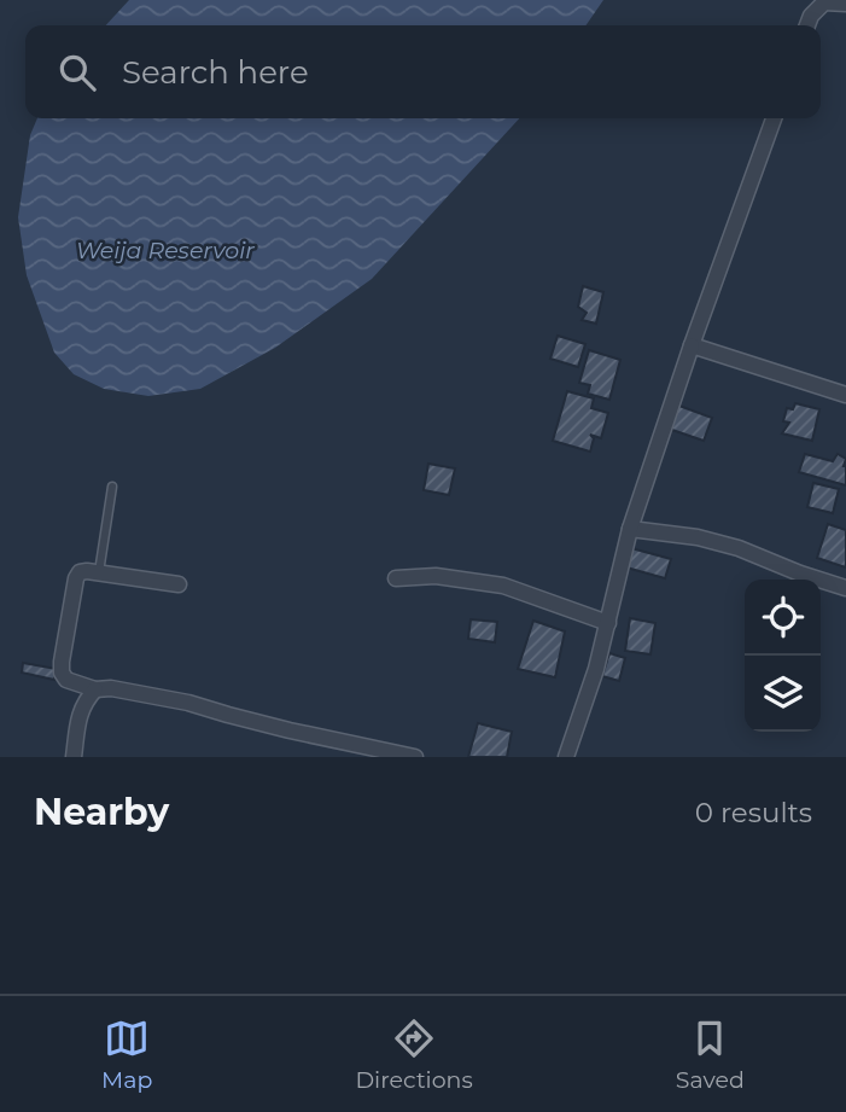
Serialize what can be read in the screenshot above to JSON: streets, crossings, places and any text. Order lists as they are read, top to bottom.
{
  "water": ["Weija Reservoir"],
  "page": {
    "search": "Search here",
    "heading": ["Nearby", "0 results"],
    "nav": ["Map", "Directions", "Saved"]
  }
}
